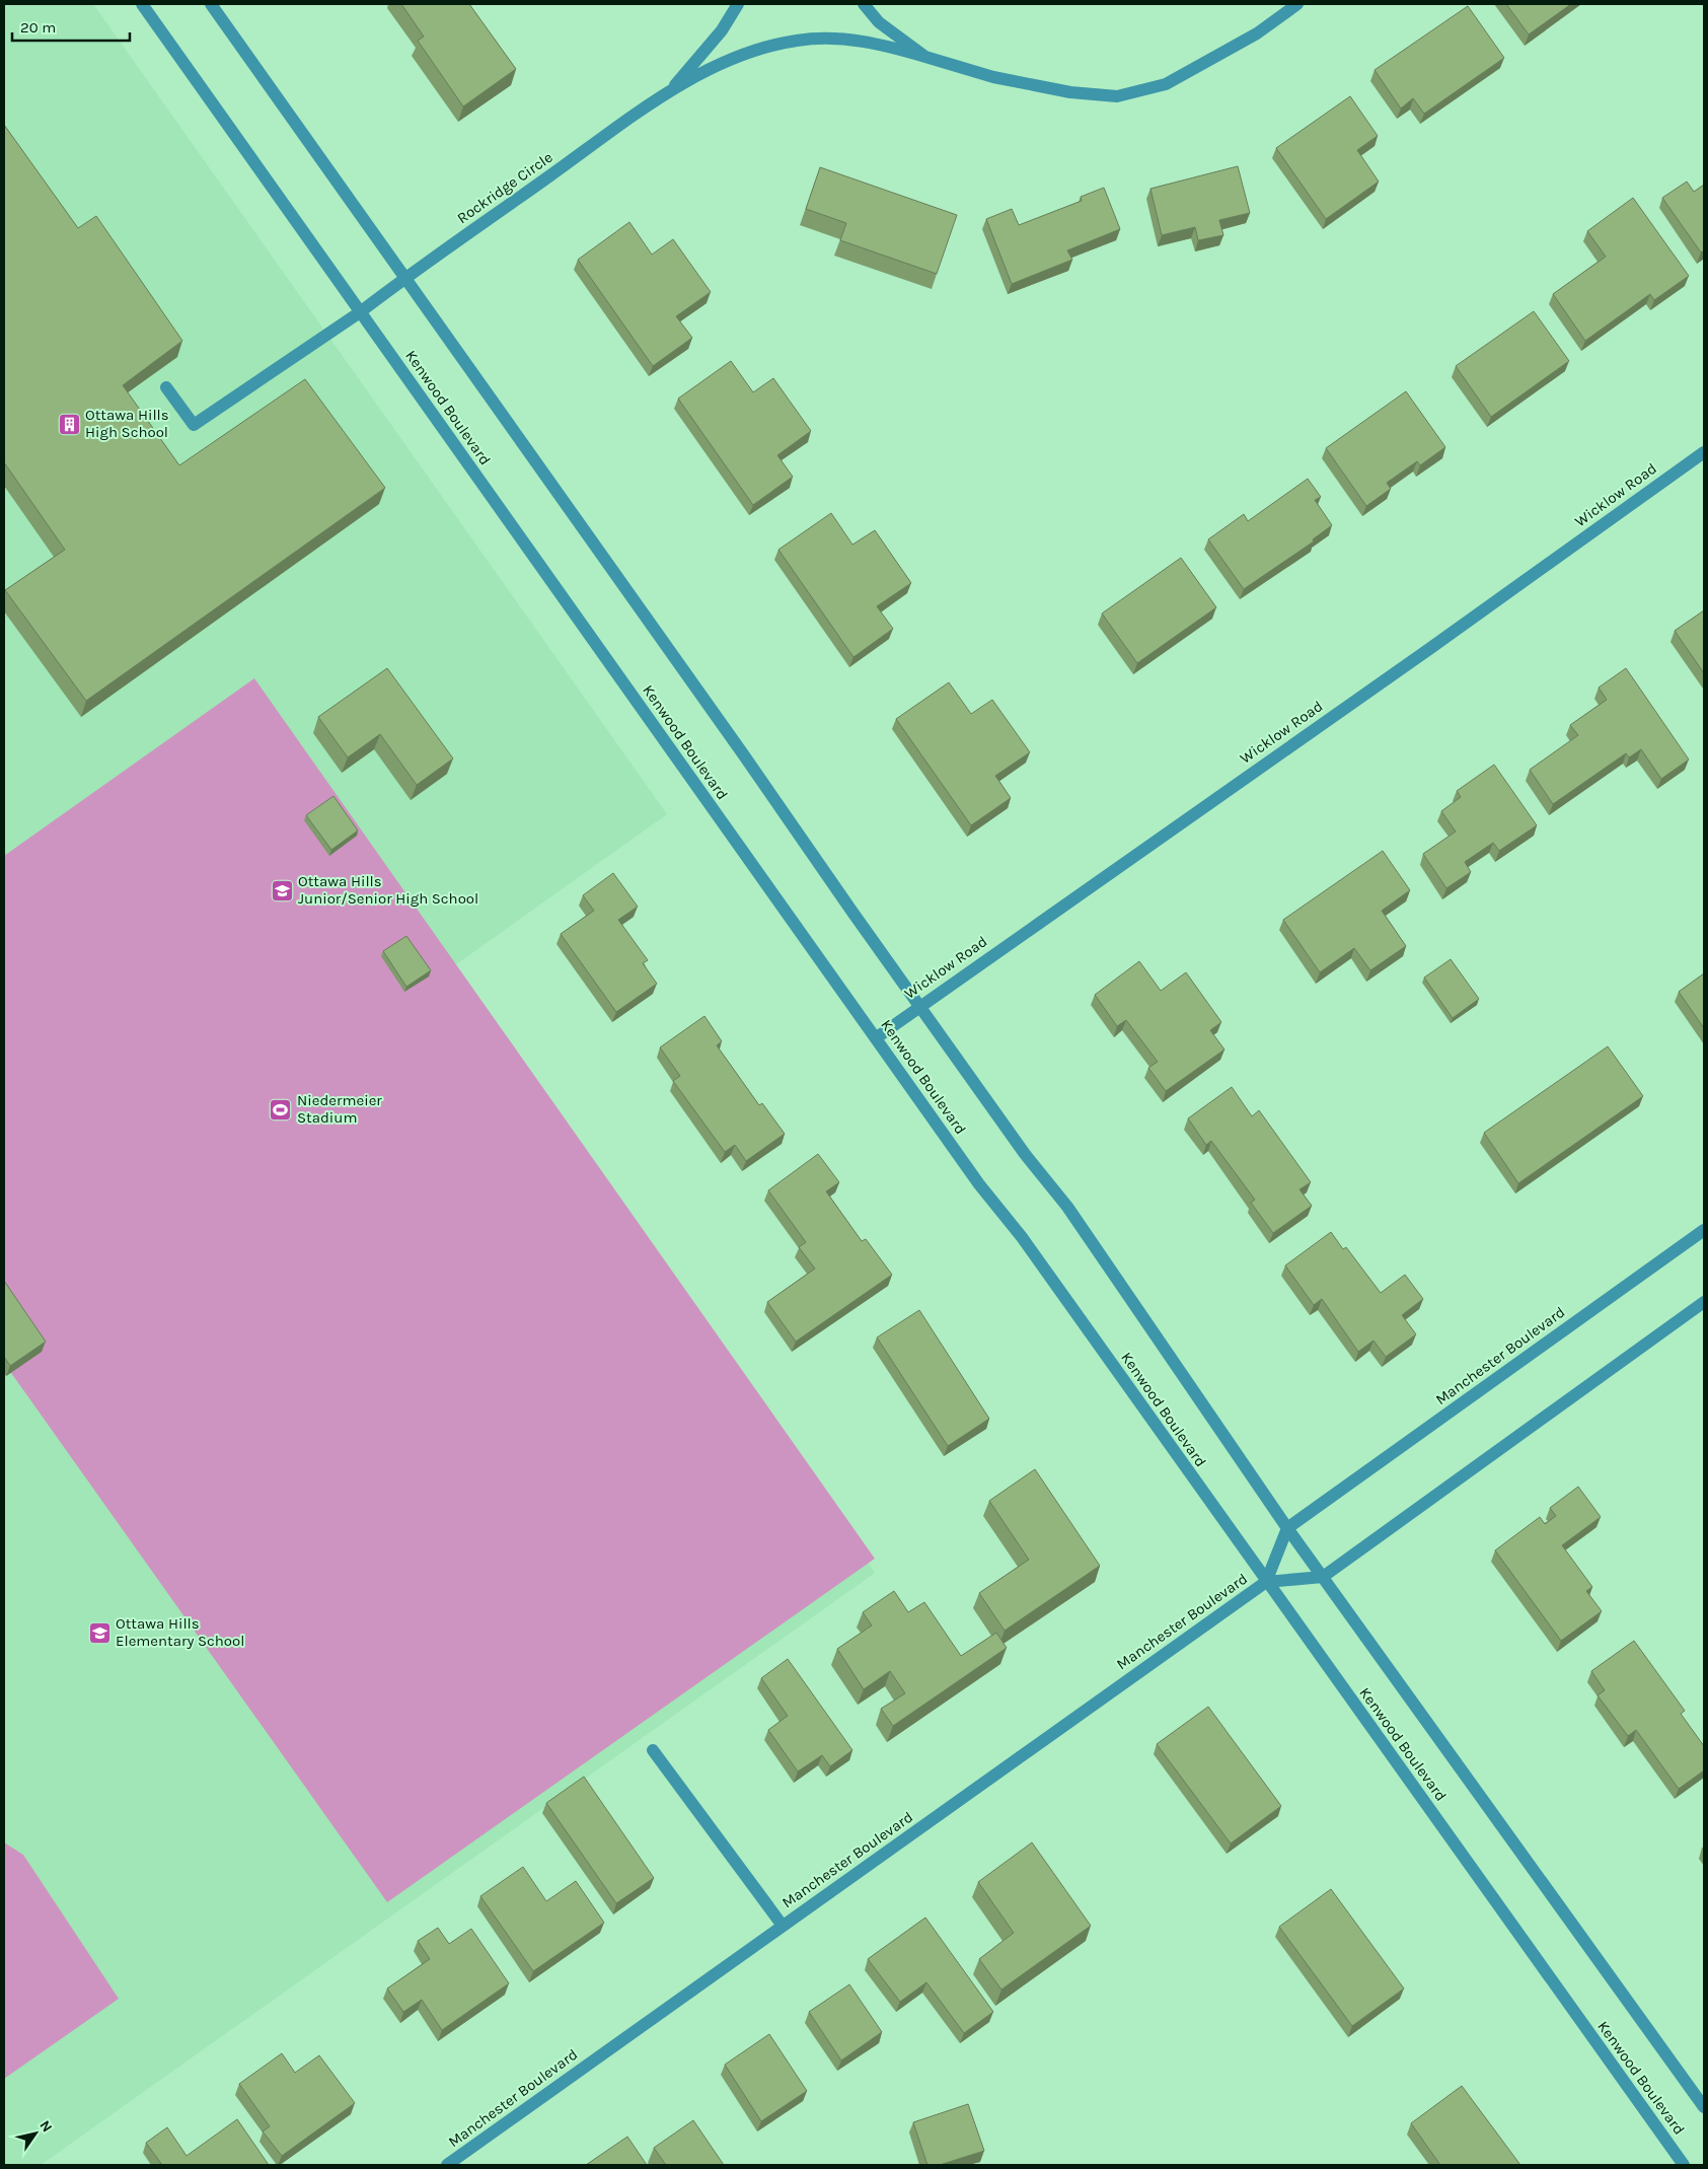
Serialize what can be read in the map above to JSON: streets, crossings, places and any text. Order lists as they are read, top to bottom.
{
  "streets": {
    "street": [
      "Rockridge Circle",
      "Kenwood Boulevard",
      "Wicklow Road",
      "Manchester Boulevard"
    ]
  },
  "crossings": [
    ["Rockridge Circle", "Kenwood Boulevard"],
    ["Kenwood Boulevard", "Wicklow Road"],
    ["Kenwood Boulevard", "Manchester Boulevard"]
  ],
  "places": {
    "building": ["Ottawa Hills High School"],
    "school or university": ["Ottawa Hills Junior/Senior High School", "Ottawa Hills Elementary School"],
    "sports": ["Niedermeier Stadium"]
  },
  "scale_bar": "20 m",
  "north": "top right"
}
